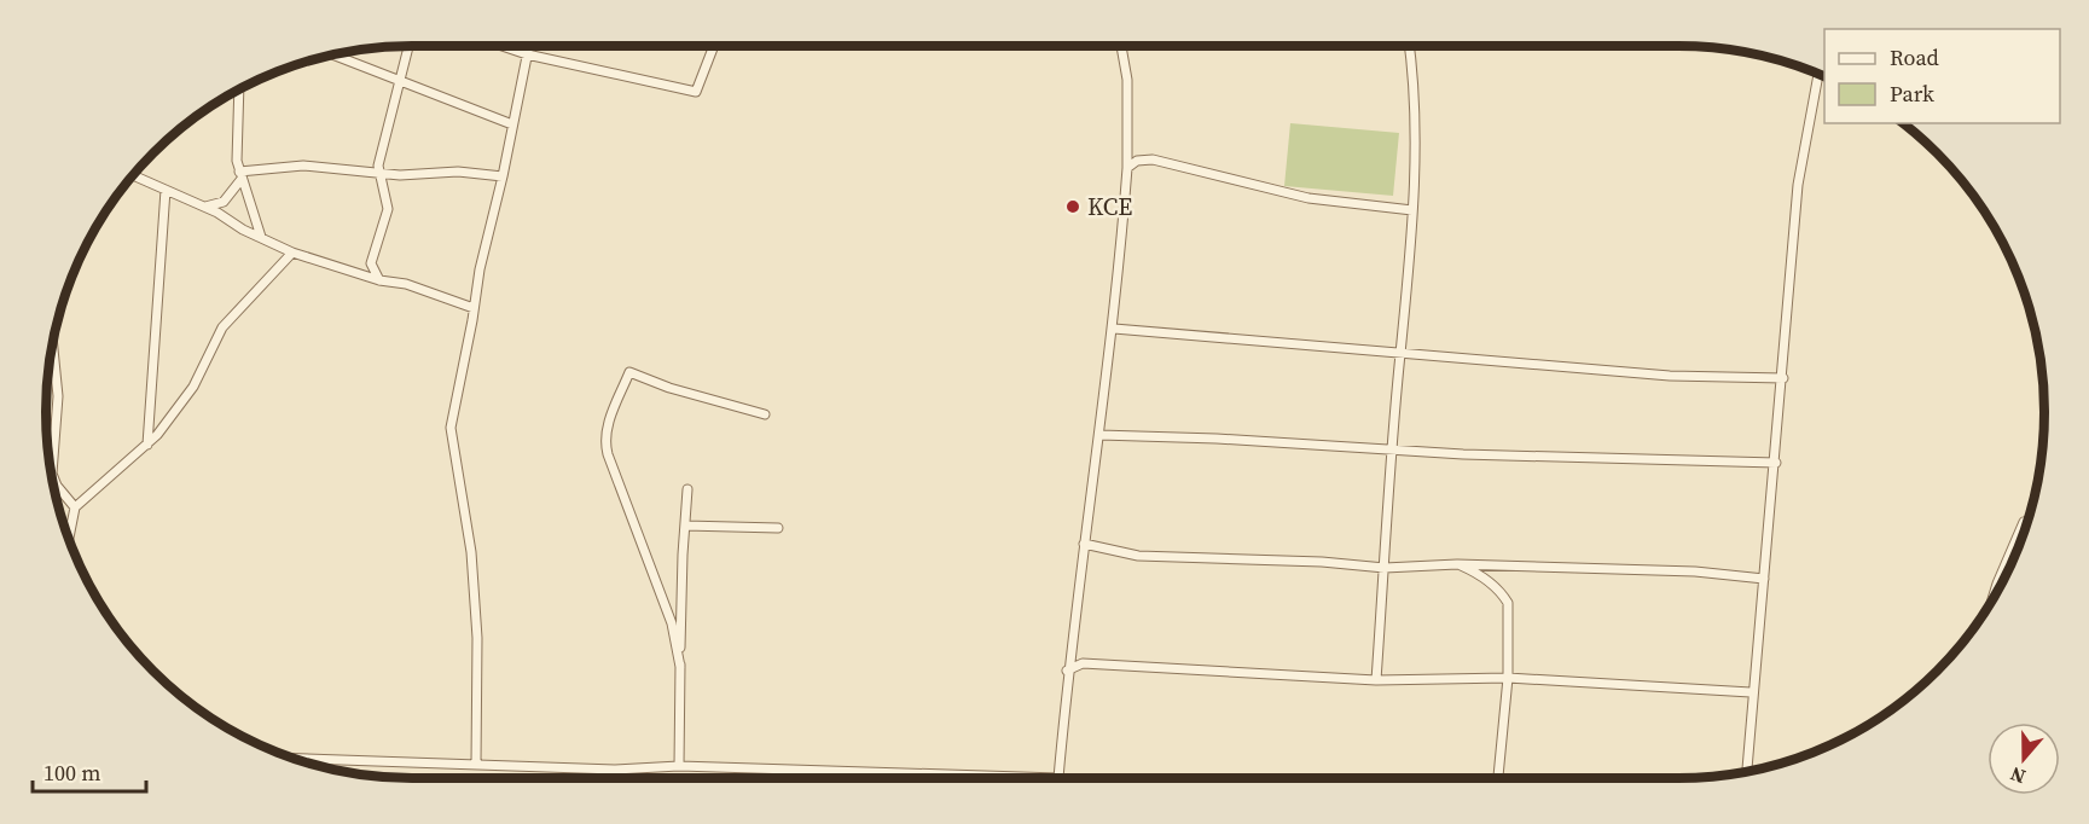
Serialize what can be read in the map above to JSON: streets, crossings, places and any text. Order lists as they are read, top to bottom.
{
  "places": ["KCE"],
  "legend": ["Road", "Park"],
  "scale_bar": "100 m",
  "north": "bottom"
}
